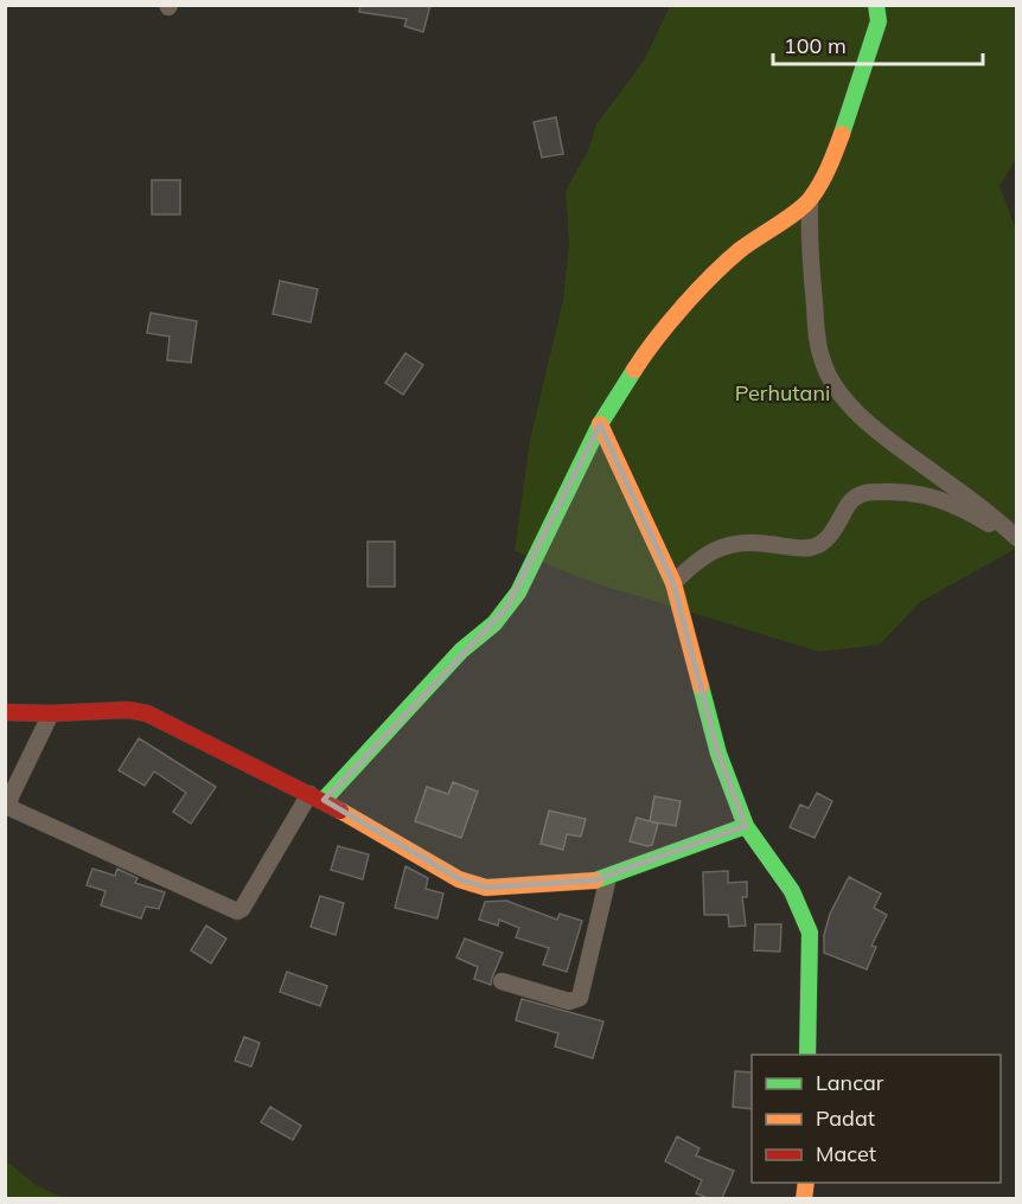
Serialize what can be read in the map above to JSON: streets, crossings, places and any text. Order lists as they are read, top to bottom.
{
  "parks": ["Perhutani"],
  "legend": ["Lancar", "Padat", "Macet"],
  "scale_bar": "100 m"
}
